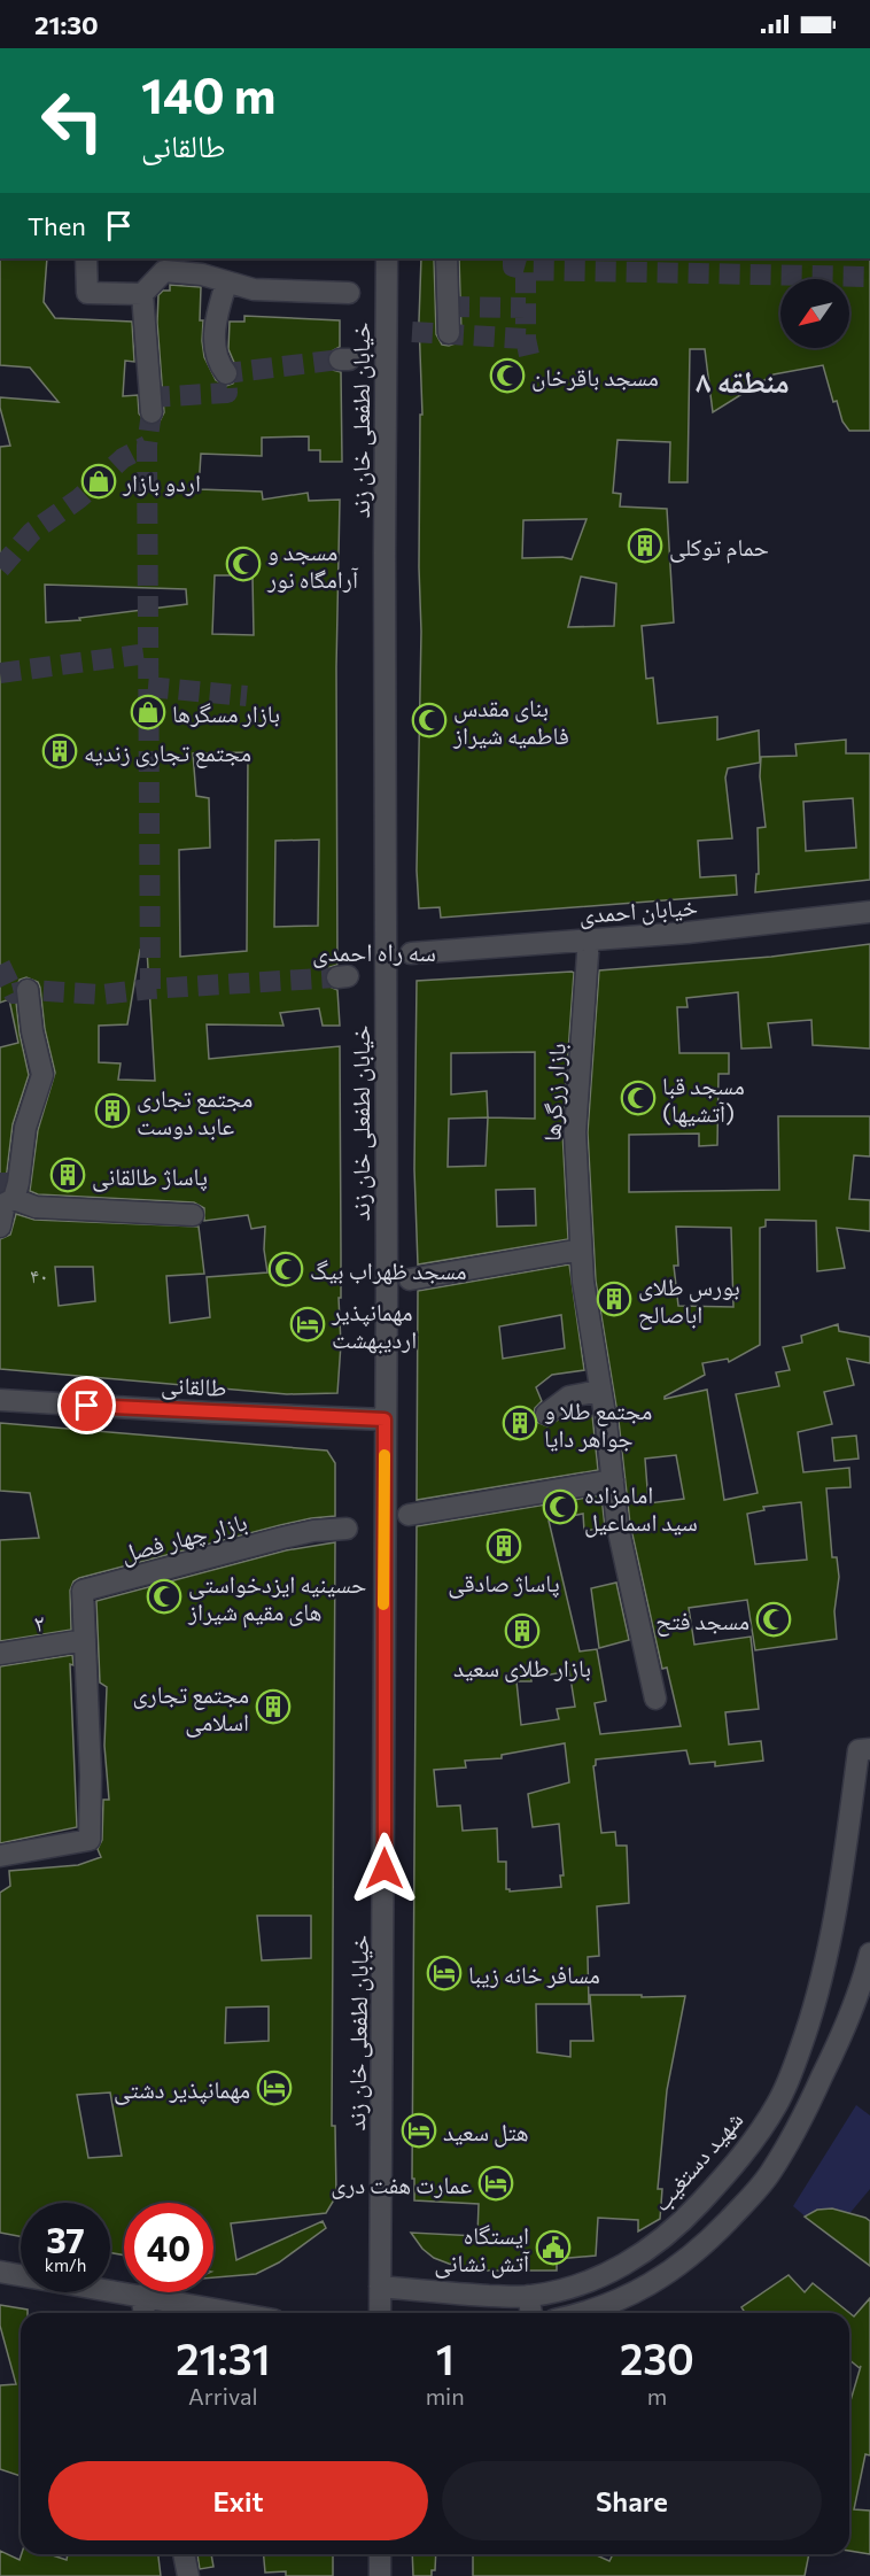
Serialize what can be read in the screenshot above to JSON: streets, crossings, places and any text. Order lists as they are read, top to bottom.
{
  "streets": {
    "street": [
      "خیابان لطفعلی خان زند",
      "خیابان احمدی",
      "بازار زرگرها",
      "طالقانی",
      "بازار چهار فصل",
      "۲",
      "شهید دستغیب"
    ]
  },
  "crossings": [
    ["خیابان لطفعلی خان زند", "طالقانی"],
    ["خیابان لطفعلی خان زند", "شهید دستغیب"],
    ["خیابان احمدی", "بازار زرگرها"],
    ["بازار چهار فصل", "۲"]
  ],
  "districts": ["منطقه ۸", "سه راه احمدی"],
  "places": {
    "mosque": [
      "مسجد باقرخان",
      "مسجد و آرامگاه نور",
      "بنای مقدس فاطمیه شیراز",
      "مسجد قبا (آتشیها)",
      "مسجد ظهراب بیگ",
      "امامزاده سید اسماعیل",
      "حسینیه ایزدخواستی های مقیم شیراز",
      "مسجد فتح"
    ],
    "shop": ["اردو بازار", "بازار مسگرها"],
    "building": [
      "حمام توکلی",
      "مجتمع تجاری زندیه",
      "مجتمع تجاری عابد دوست",
      "پاساژ طالقانی",
      "بورس طلای اباصالح",
      "مجتمع طلا و جواهر دایا",
      "پاساژ صادقی",
      "بازار طلای سعید",
      "مجتمع تجاری اسلامی"
    ],
    "hotel": [
      "مهمانپذیر اردیبهشت",
      "مسافر خانه زیبا",
      "مهمانپذیر دشتی",
      "هتل سعيد",
      "عمارت هفت دری"
    ],
    "public building": ["ایستگاه آتش نشانی"]
  },
  "house_numbers": ["۴۰"],
  "north": "bottom left",
  "page": {
    "status": "21:30",
    "turn": ["140 m", "طالقانی"],
    "then": "Then",
    "speed": "37 km/h",
    "limit": "40",
    "eta": [
      "21:31",
      "Arrival",
      "1",
      "min",
      "230",
      "m"
    ],
    "buttons": ["Exit", "Share"]
  }
}
